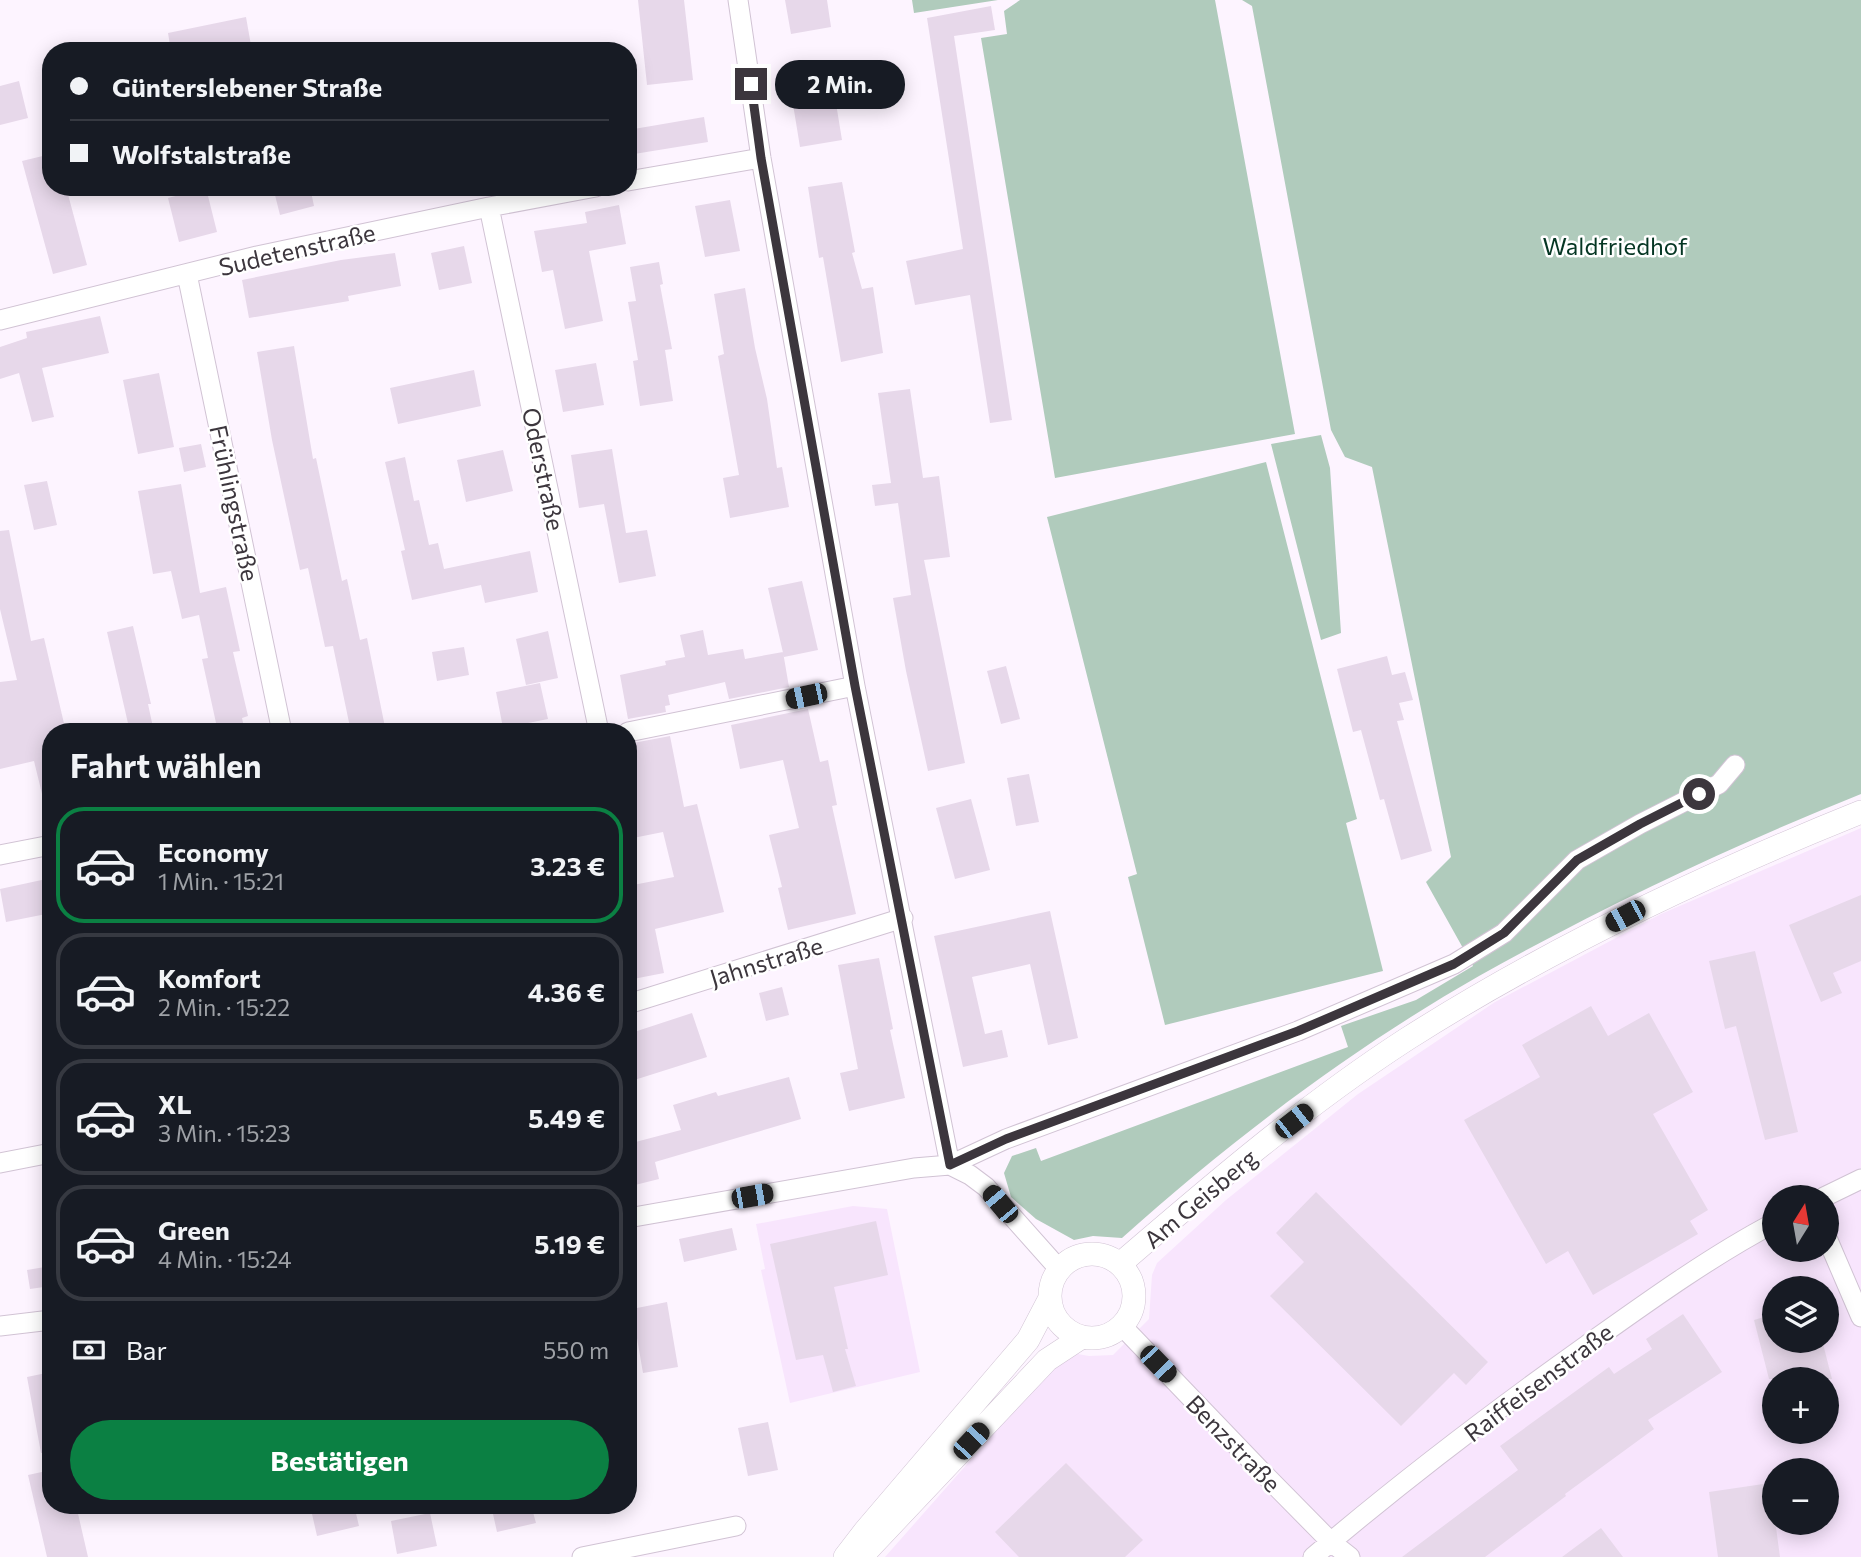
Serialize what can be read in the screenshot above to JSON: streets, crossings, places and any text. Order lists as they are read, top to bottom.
{
  "streets": {
    "street": [
      "Sudetenstraße",
      "Oderstraße",
      "Frühlingstraße",
      "Jahnstraße",
      "Am Geisberg",
      "Raiffeisenstraße",
      "Benzstraße"
    ]
  },
  "crossings": [
    ["Sudetenstraße", "Oderstraße"],
    ["Sudetenstraße", "Frühlingstraße"],
    ["Am Geisberg", "Benzstraße"],
    ["Raiffeisenstraße", "Benzstraße"]
  ],
  "parks": ["Waldfriedhof"],
  "north": "top",
  "page": {
    "banner": ["Günterslebener Straße", "Wolfstalstraße"],
    "bubble": "2 Min.",
    "heading": "Fahrt wählen",
    "list": [
      {
        "name": "Economy",
        "note": "1 Min. · 15:21",
        "value": "3.23 €"
      },
      {
        "name": "Komfort",
        "note": "2 Min. · 15:22",
        "value": "4.36 €"
      },
      {
        "name": "XL",
        "note": "3 Min. · 15:23",
        "value": "5.49 €"
      },
      {
        "name": "Green",
        "note": "4 Min. · 15:24",
        "value": "5.19 €"
      }
    ],
    "map_buttons": ["+", "−"],
    "pay": ["Bar", "550 m"],
    "buttons": "Bestätigen"
  }
}
